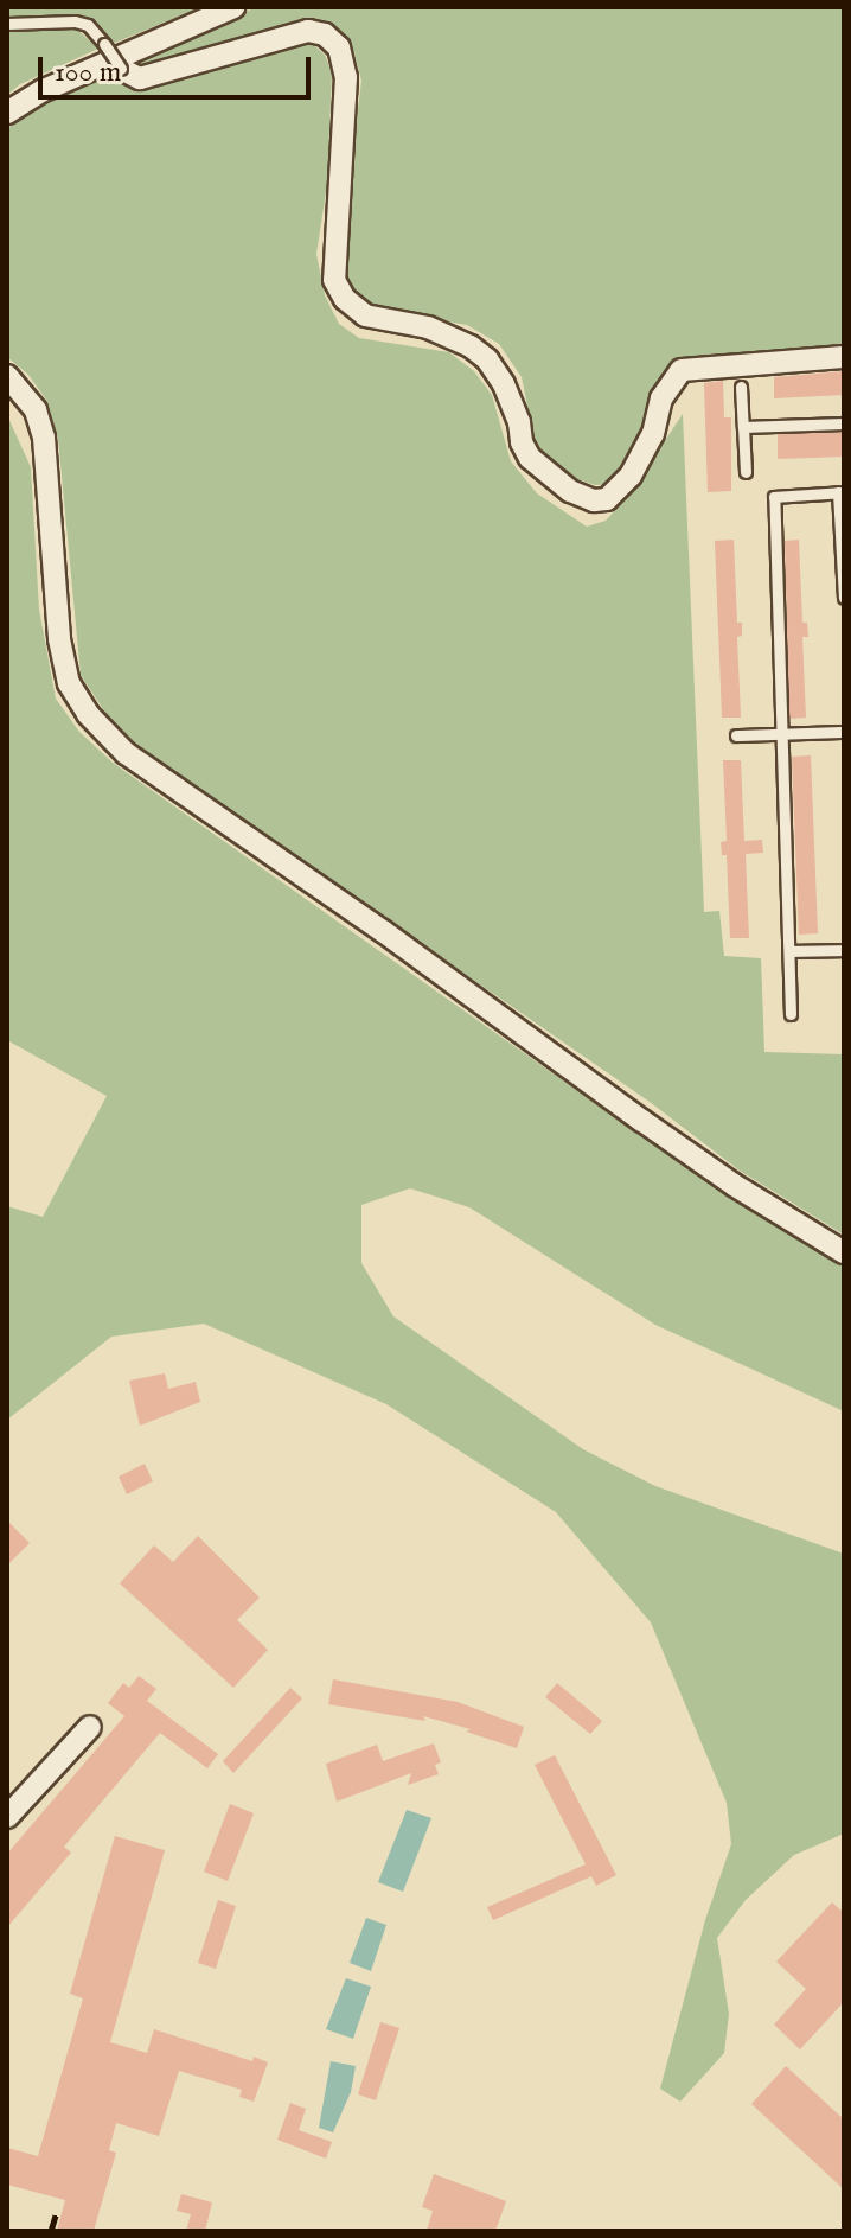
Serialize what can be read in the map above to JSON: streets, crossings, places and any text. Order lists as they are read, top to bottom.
{
  "scale_bar": "100 m"
}
